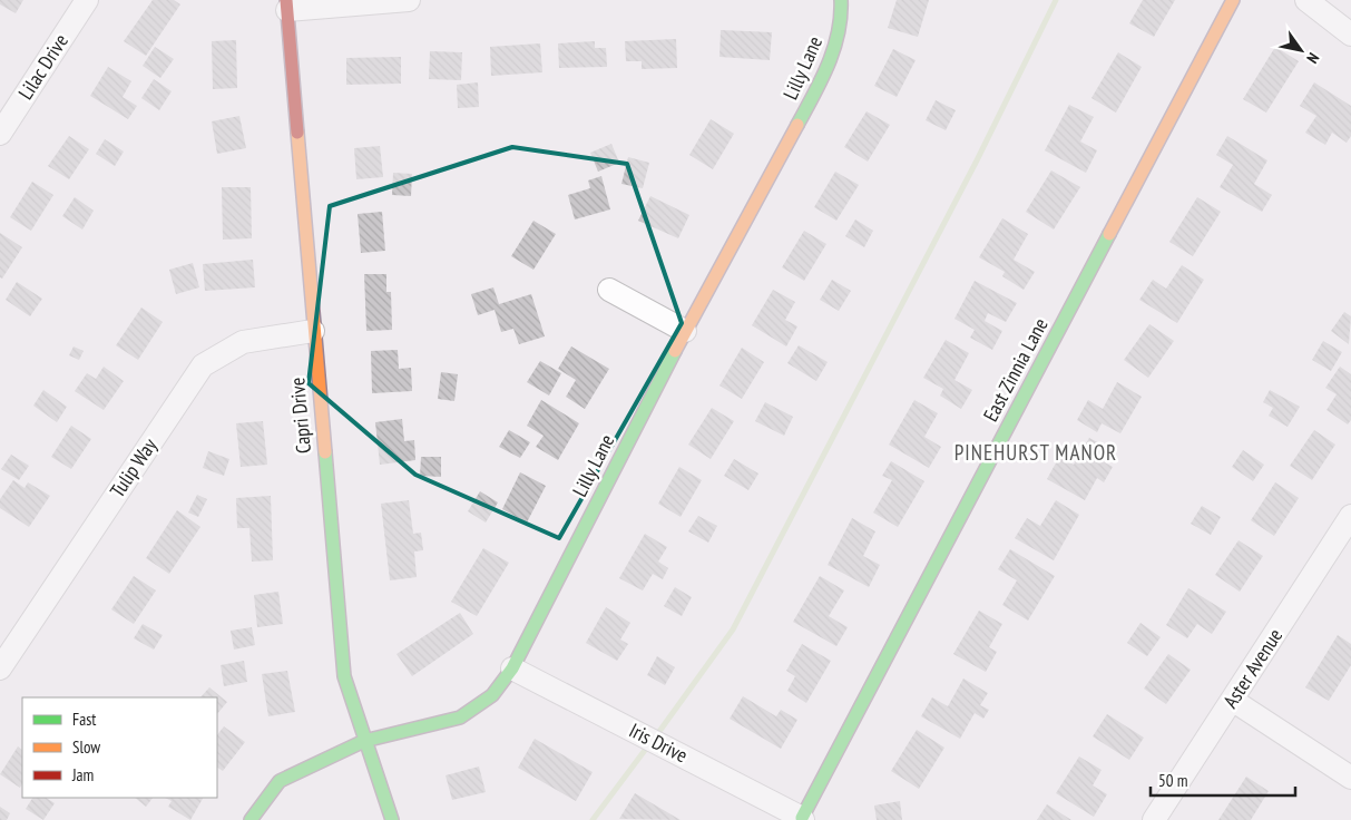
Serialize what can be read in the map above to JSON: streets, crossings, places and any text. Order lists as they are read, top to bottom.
{
  "streets": {
    "street": [
      "Lilac Drive",
      "Lilly Lane",
      "East Zinnia Lane",
      "Capri Drive",
      "Tulip Way",
      "Aster Avenue",
      "Iris Drive"
    ]
  },
  "crossings": [
    ["Lilly Lane", "Capri Drive"],
    ["Lilly Lane", "Iris Drive"],
    ["East Zinnia Lane", "Iris Drive"],
    ["Capri Drive", "Tulip Way"]
  ],
  "districts": ["PINEHURST MANOR"],
  "legend": ["Fast", "Slow", "Jam"],
  "scale_bar": "50 m",
  "north": "bottom right"
}
